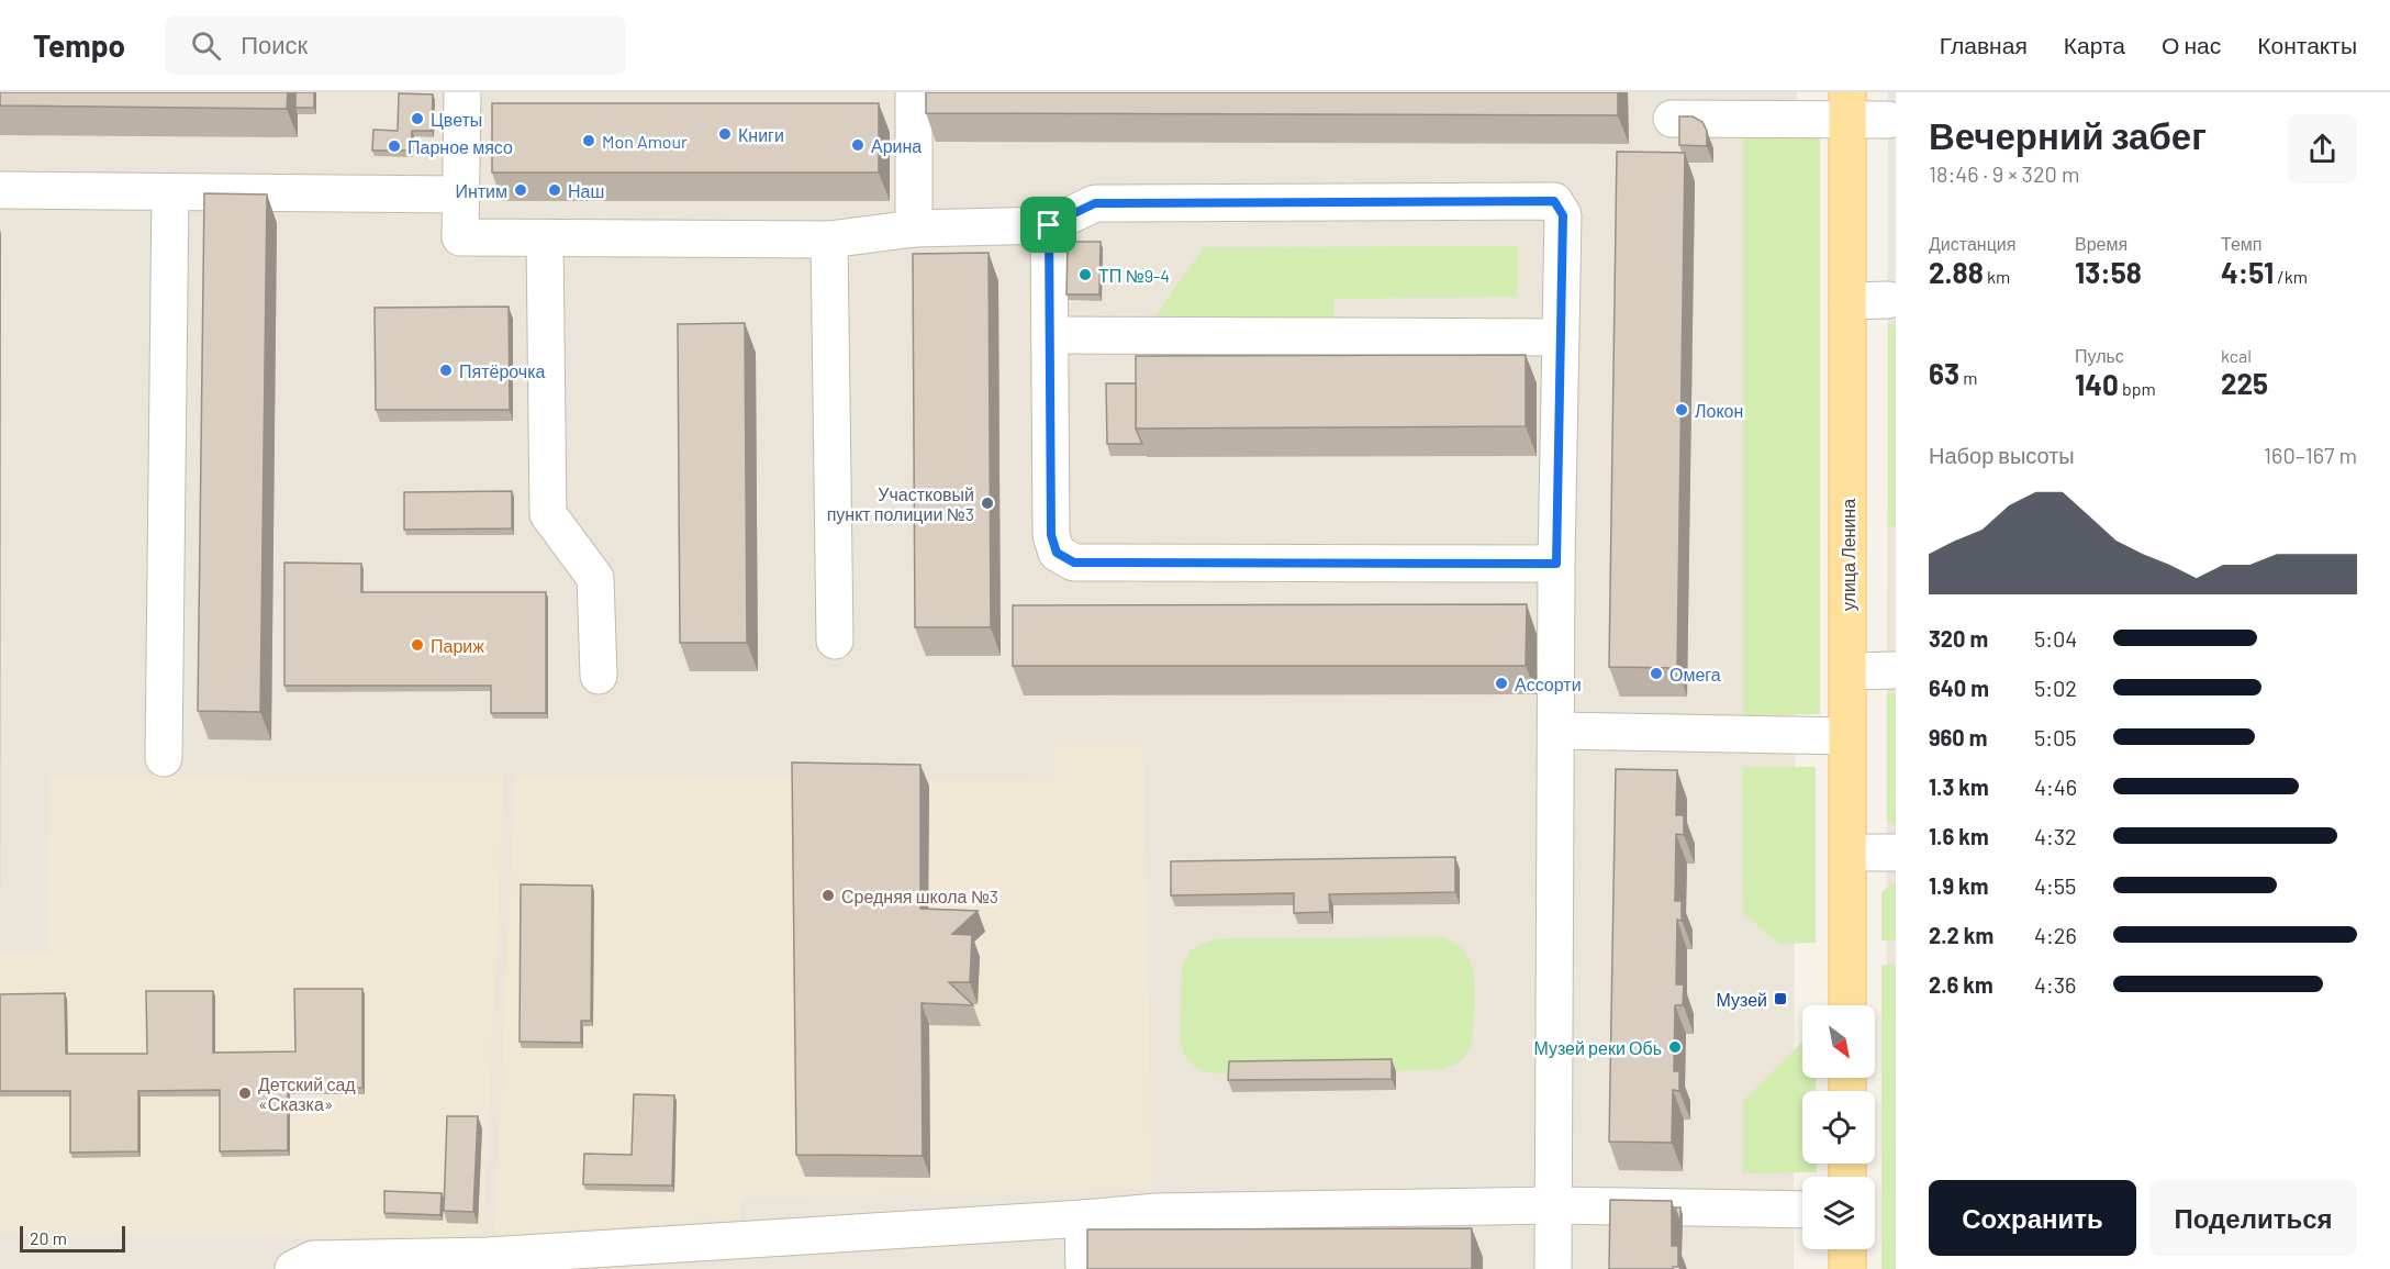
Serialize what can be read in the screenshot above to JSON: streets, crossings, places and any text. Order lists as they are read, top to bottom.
{
  "streets": {
    "main road": ["улица Ленина"]
  },
  "places": {
    "other": [
      "Цветы",
      "Книги",
      "Mon Amour",
      "Арина",
      "Парное мясо",
      "Интим",
      "Наш",
      "ТП №9-4",
      "Пятёрочка",
      "Локон",
      "Участковый пункт полиции №3",
      "Париж",
      "Омега",
      "Ассорти",
      "Средняя школа №3",
      "Музей реки Обь",
      "Детский сад «Сказка»"
    ],
    "transit": ["Музей"]
  },
  "scale_bar": "20 m",
  "north": "bottom right",
  "page": {
    "header": "Tempo",
    "search": "Поиск",
    "nav": [
      "Главная",
      "Карта",
      "О нас",
      "Контакты"
    ],
    "heading": ["Вечерний забег", "18:46 · 9 × 320 m"],
    "stats": [
      ["Дистанция", "2.88 km"],
      ["Время", "13:58"],
      ["Темп", "4:51 /km"],
      ["63 m"],
      ["Пульс", "140 bpm"],
      ["kcal", "225"]
    ],
    "chart": ["Набор высоты", "160–167 m"],
    "list": [
      {
        "name": "320 m",
        "note": "5:04"
      },
      {
        "name": "640 m",
        "note": "5:02"
      },
      {
        "name": "960 m",
        "note": "5:05"
      },
      {
        "name": "1.3 km",
        "note": "4:46"
      },
      {
        "name": "1.6 km",
        "note": "4:32"
      },
      {
        "name": "1.9 km",
        "note": "4:55"
      },
      {
        "name": "2.2 km",
        "note": "4:26"
      },
      {
        "name": "2.6 km",
        "note": "4:36"
      }
    ],
    "buttons": ["Сохранить", "Поделиться"],
    "scale": "20 m"
  }
}
